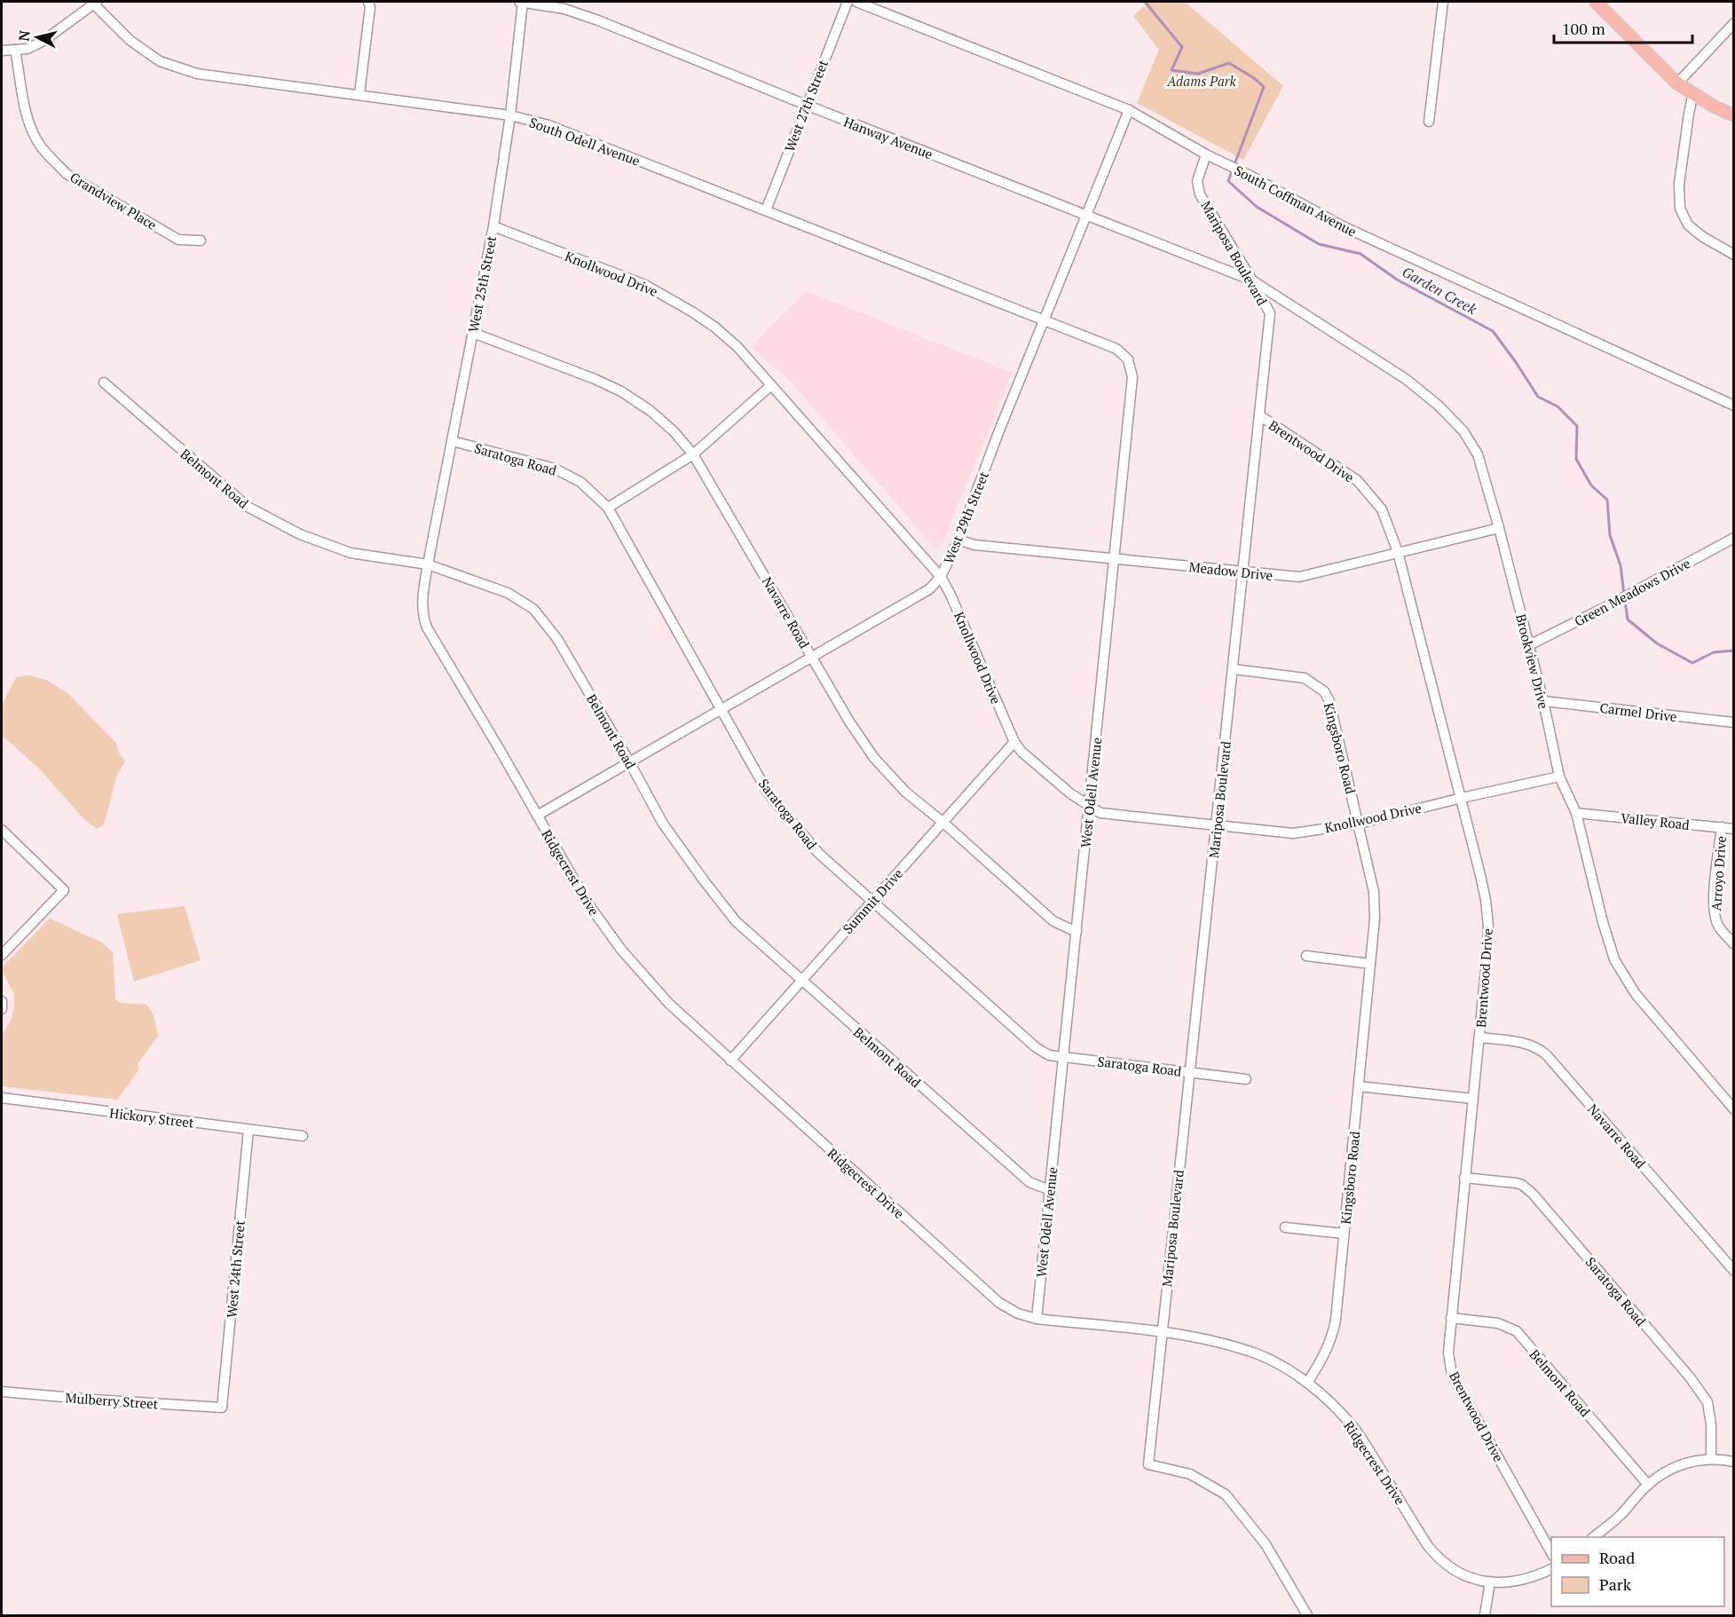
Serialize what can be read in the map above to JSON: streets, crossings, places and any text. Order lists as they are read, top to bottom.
{
  "streets": {
    "street": [
      "West 27th Street",
      "Hanway Avenue",
      "South Odell Avenue",
      "Grandview Place",
      "South Coffman Avenue",
      "Mariposa Boulevard",
      "Knollwood Drive",
      "West 25th Street",
      "Brentwood Drive",
      "Saratoga Road",
      "Belmont Road",
      "West 29th Street",
      "Meadow Drive",
      "Green Meadows Drive",
      "Navarre Road",
      "Brookview Drive",
      "Carmel Drive",
      "Kingsboro Road",
      "West Odell Avenue",
      "Valley Road",
      "Ridgecrest Drive",
      "Arroyo Drive",
      "Summit Drive",
      "Hickory Street",
      "West 24th Street",
      "Mulberry Street"
    ]
  },
  "crossings": [
    ["West 27th Street", "Hanway Avenue"],
    ["West 27th Street", "South Odell Avenue"],
    ["Hanway Avenue", "Mariposa Boulevard"],
    ["Hanway Avenue", "West 25th Street"],
    ["Hanway Avenue", "West 29th Street"],
    ["Hanway Avenue", "Brookview Drive"],
    ["South Odell Avenue", "West 25th Street"],
    ["South Odell Avenue", "West 29th Street"],
    ["South Odell Avenue", "West Odell Avenue"],
    ["South Coffman Avenue", "Mariposa Boulevard"],
    ["South Coffman Avenue", "West 29th Street"],
    ["Mariposa Boulevard", "Knollwood Drive"],
    ["Mariposa Boulevard", "Brentwood Drive"],
    ["Mariposa Boulevard", "Saratoga Road"],
    ["Mariposa Boulevard", "Meadow Drive"],
    ["Mariposa Boulevard", "Brookview Drive"],
    ["Mariposa Boulevard", "Kingsboro Road"],
    ["Mariposa Boulevard", "Ridgecrest Drive"],
    ["Knollwood Drive", "West 25th Street"],
    ["Knollwood Drive", "Brentwood Drive"],
    ["Knollwood Drive", "West 29th Street"],
    ["Knollwood Drive", "Brookview Drive"],
    ["Knollwood Drive", "Kingsboro Road"],
    ["Knollwood Drive", "West Odell Avenue"],
    ["Knollwood Drive", "Summit Drive"],
    ["West 25th Street", "Saratoga Road"],
    ["West 25th Street", "Belmont Road"],
    ["West 25th Street", "Navarre Road"],
    ["West 25th Street", "Ridgecrest Drive"],
    ["Brentwood Drive", "Saratoga Road"],
    ["Brentwood Drive", "Belmont Road"],
    ["Brentwood Drive", "Meadow Drive"],
    ["Brentwood Drive", "Navarre Road"],
    ["Saratoga Road", "West 29th Street"],
    ["Saratoga Road", "West Odell Avenue"],
    ["Saratoga Road", "Summit Drive"],
    ["Belmont Road", "West 29th Street"],
    ["Belmont Road", "West Odell Avenue"],
    ["Belmont Road", "Ridgecrest Drive"],
    ["Belmont Road", "Summit Drive"],
    ["West 29th Street", "Meadow Drive"],
    ["West 29th Street", "Navarre Road"],
    ["West 29th Street", "West Odell Avenue"],
    ["West 29th Street", "Ridgecrest Drive"],
    ["Meadow Drive", "Brookview Drive"],
    ["Meadow Drive", "West Odell Avenue"],
    ["Green Meadows Drive", "Brookview Drive"],
    ["Navarre Road", "West Odell Avenue"],
    ["Navarre Road", "Summit Drive"],
    ["Brookview Drive", "Carmel Drive"],
    ["Brookview Drive", "Valley Road"],
    ["Kingsboro Road", "Ridgecrest Drive"],
    ["West Odell Avenue", "Ridgecrest Drive"],
    ["Valley Road", "Arroyo Drive"],
    ["Ridgecrest Drive", "Summit Drive"],
    ["Hickory Street", "West 24th Street"],
    ["West 24th Street", "Mulberry Street"]
  ],
  "water": ["Garden Creek"],
  "parks": ["Adams Park"],
  "legend": ["Road", "Park"],
  "scale_bar": "100 m",
  "north": "left"
}
